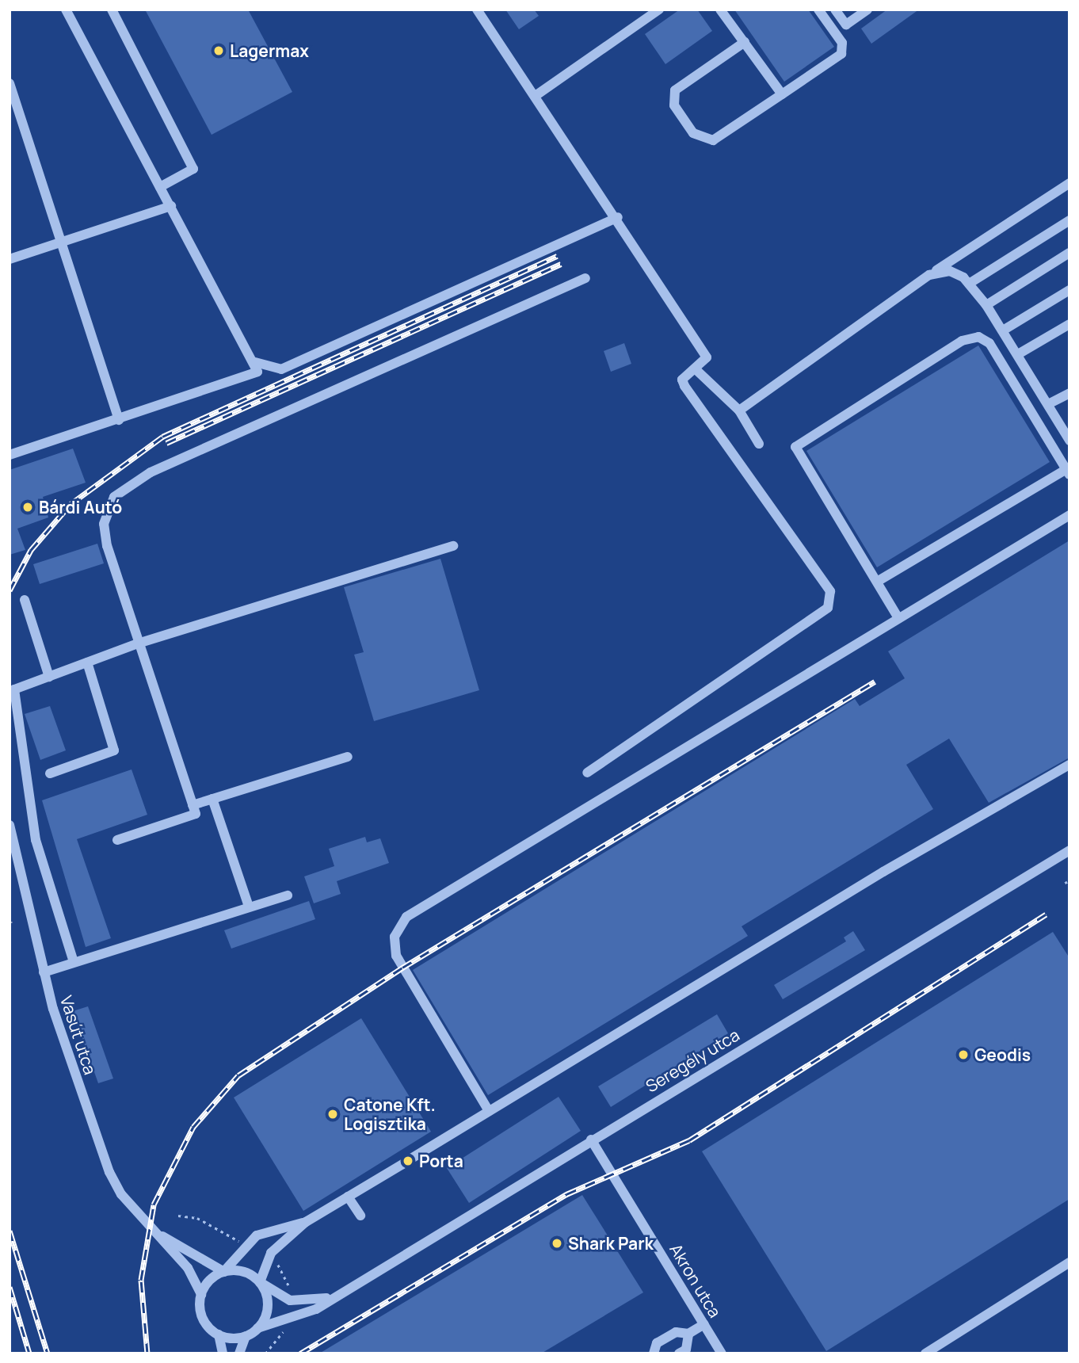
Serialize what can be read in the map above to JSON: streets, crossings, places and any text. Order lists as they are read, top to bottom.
{
  "streets": {
    "street": ["Vasút utca", "Seregély utca", "Akron utca"]
  },
  "crossings": [
    ["Vasút utca", "Seregély utca"],
    ["Seregély utca", "Akron utca"]
  ],
  "places": [
    "Lagermax",
    "Bárdi Autó",
    "Geodis",
    "Catone Kft. Logisztika",
    "Porta",
    "Shark Park"
  ]
}
